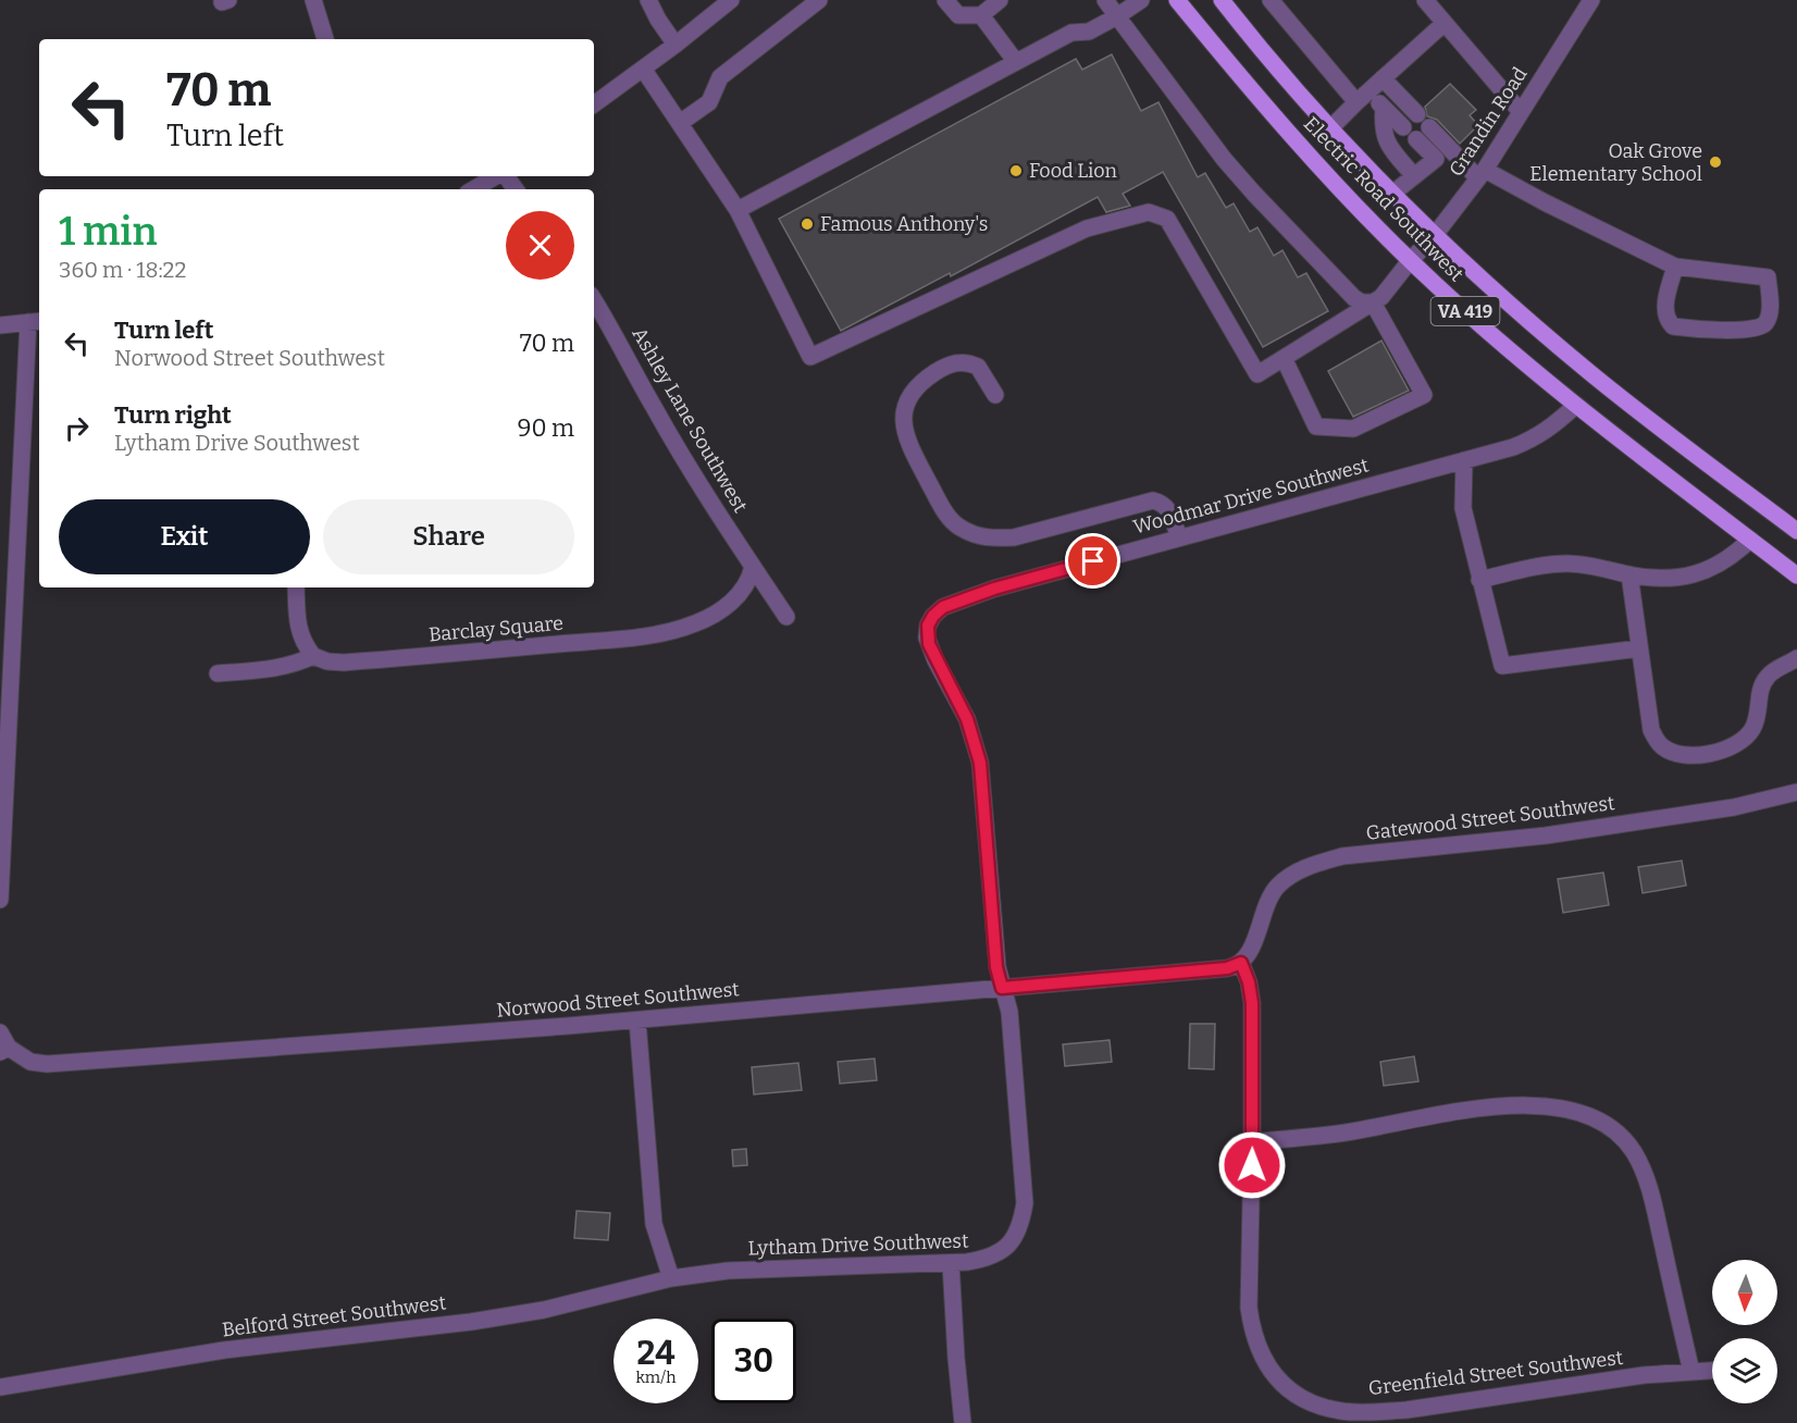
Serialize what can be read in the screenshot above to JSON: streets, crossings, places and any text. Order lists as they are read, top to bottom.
{
  "streets": {
    "main road": ["Electric Road Southwest", "VA 419"],
    "street": [
      "Grandin Road",
      "Ashley Lane Southwest",
      "Woodmar Drive Southwest",
      "Barclay Square",
      "Gatewood Street Southwest",
      "Norwood Street Southwest",
      "Lytham Drive Southwest",
      "Belford Street Southwest",
      "Greenfield Street Southwest"
    ]
  },
  "crossings": [
    ["Grandin Road", "Electric Road Southwest"],
    ["Electric Road Southwest", "Woodmar Drive Southwest"],
    ["Ashley Lane Southwest", "Barclay Square"],
    ["Woodmar Drive Southwest", "Lytham Drive Southwest"],
    ["Gatewood Street Southwest", "Norwood Street Southwest"],
    ["Gatewood Street Southwest", "Greenfield Street Southwest"],
    ["Norwood Street Southwest", "Lytham Drive Southwest"],
    ["Norwood Street Southwest", "Greenfield Street Southwest"],
    ["Lytham Drive Southwest", "Belford Street Southwest"]
  ],
  "places": ["Oak Grove Elementary School", "Food Lion", "Famous Anthony's"],
  "north": "bottom",
  "page": {
    "turn": ["70 m", "Turn left"],
    "heading": ["1 min", "360 m · 18:22"],
    "list": [
      {
        "name": "Turn left",
        "note": "Norwood Street Southwest",
        "value": "70 m"
      },
      {
        "name": "Turn right",
        "note": "Lytham Drive Southwest",
        "value": "90 m"
      }
    ],
    "buttons": ["Exit", "Share"],
    "speed": "24 km/h",
    "limit": "30"
  }
}
